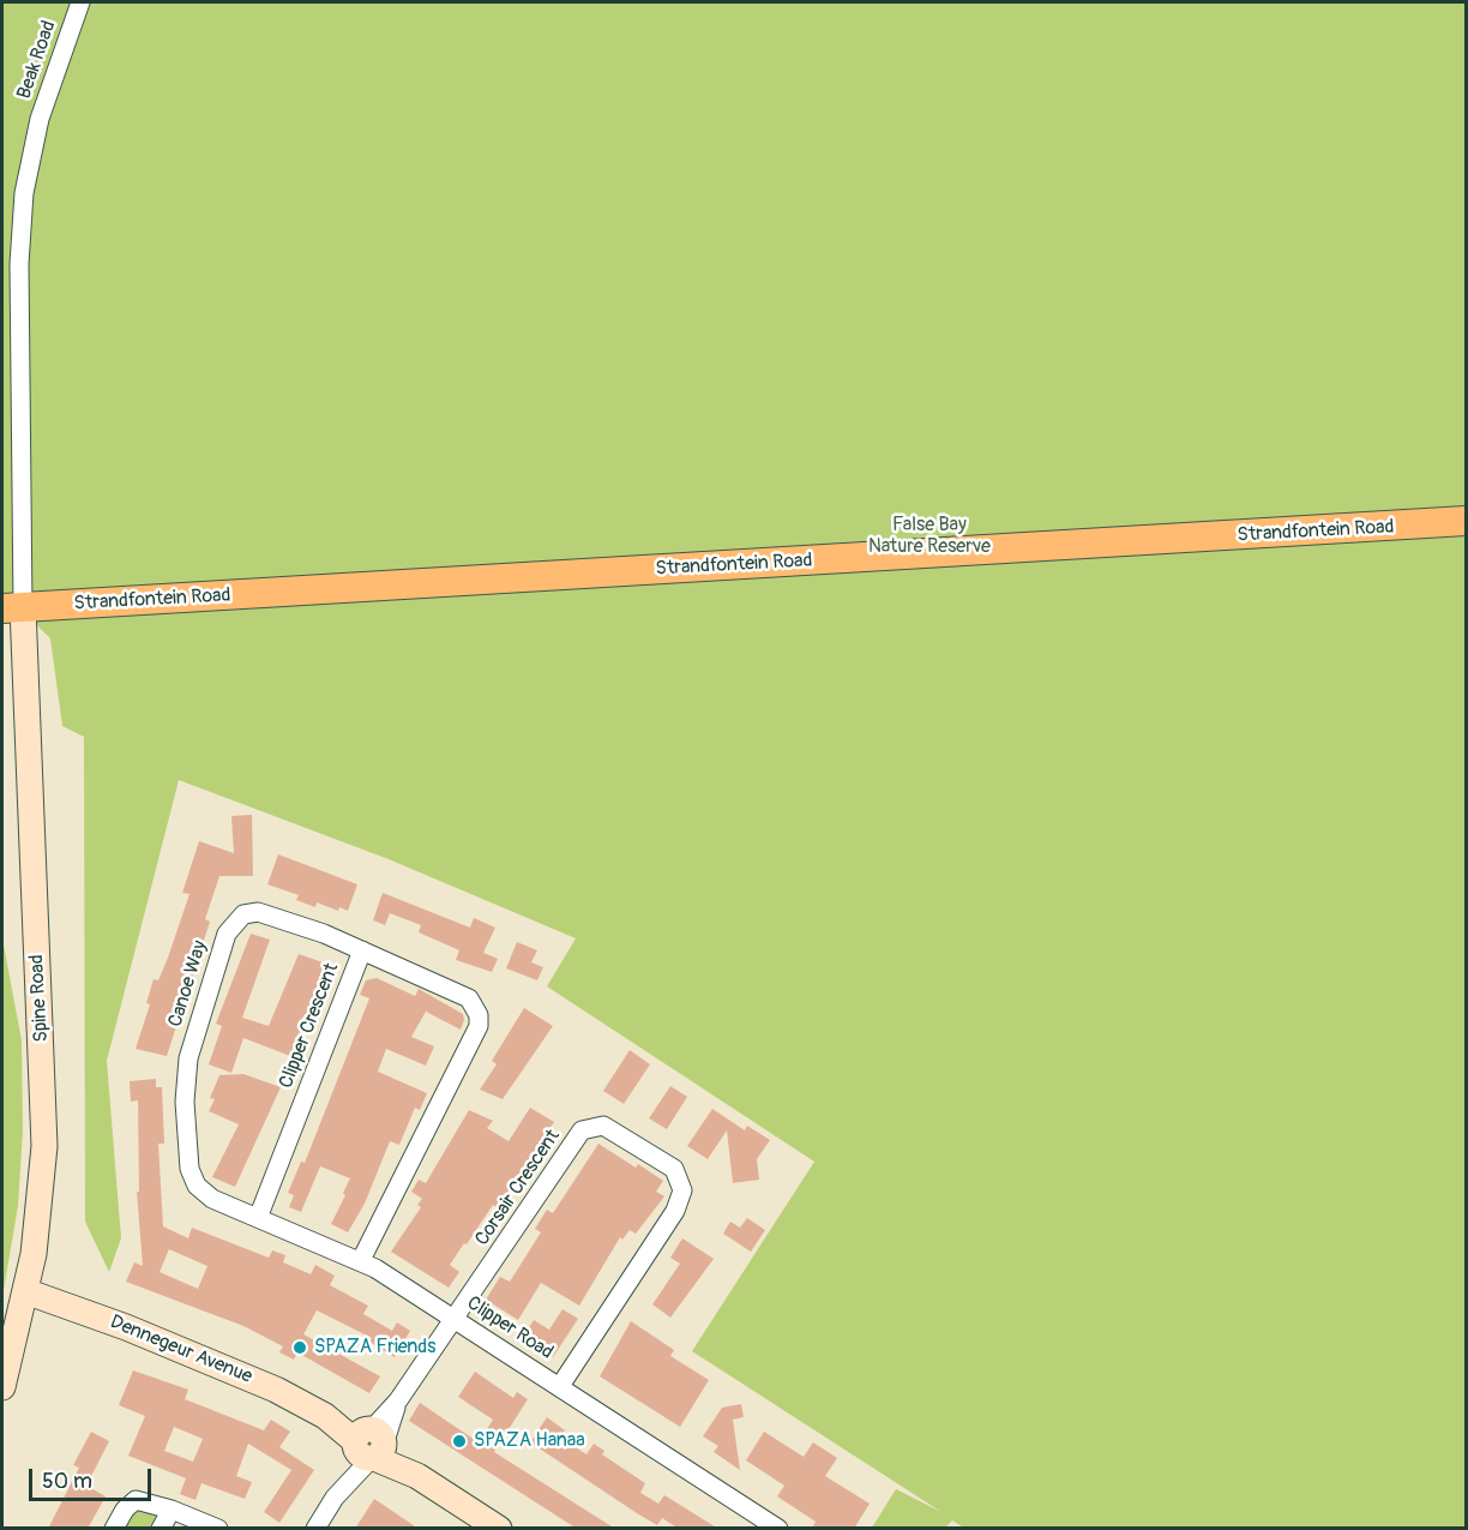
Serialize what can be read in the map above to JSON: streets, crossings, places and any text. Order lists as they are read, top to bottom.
{
  "streets": {
    "main road": ["Strandfontein Road", "Spine Road", "Dennegeur Avenue"],
    "street": [
      "Beak Road",
      "Canoe Way",
      "Clipper Crescent",
      "Corsair Crescent",
      "Clipper Road"
    ]
  },
  "crossings": [
    ["Beak Road", "Strandfontein Road"],
    ["Beak Road", "Spine Road"],
    ["Strandfontein Road", "Spine Road"],
    ["Canoe Way", "Clipper Crescent"],
    ["Canoe Way", "Clipper Road"],
    ["Spine Road", "Dennegeur Avenue"],
    ["Clipper Crescent", "Clipper Road"],
    ["Corsair Crescent", "Clipper Road"],
    ["Corsair Crescent", "Dennegeur Avenue"]
  ],
  "parks": ["False Bay Nature Reserve"],
  "places": ["SPAZA Friends", "SPAZA Hanaa"],
  "scale_bar": "50 m"
}
